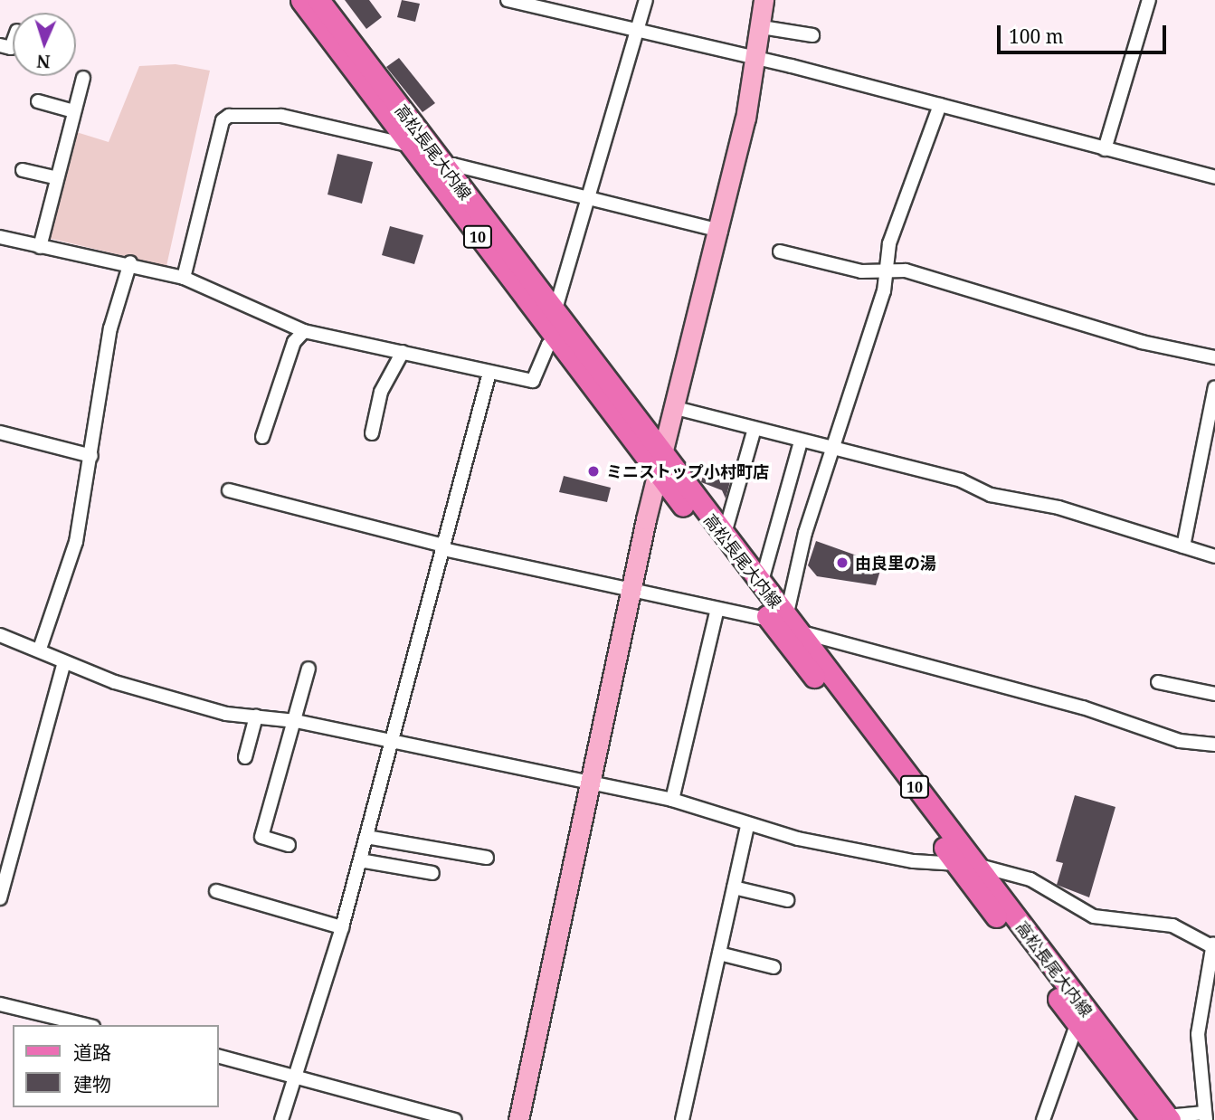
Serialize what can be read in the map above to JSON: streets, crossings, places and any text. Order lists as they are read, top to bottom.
{
  "streets": {
    "main road": ["高松長尾大内線", "10"]
  },
  "places": ["ミニストップ小村町店", "由良里の湯"],
  "legend": ["道路", "建物"],
  "scale_bar": "100 m",
  "north": "bottom"
}
